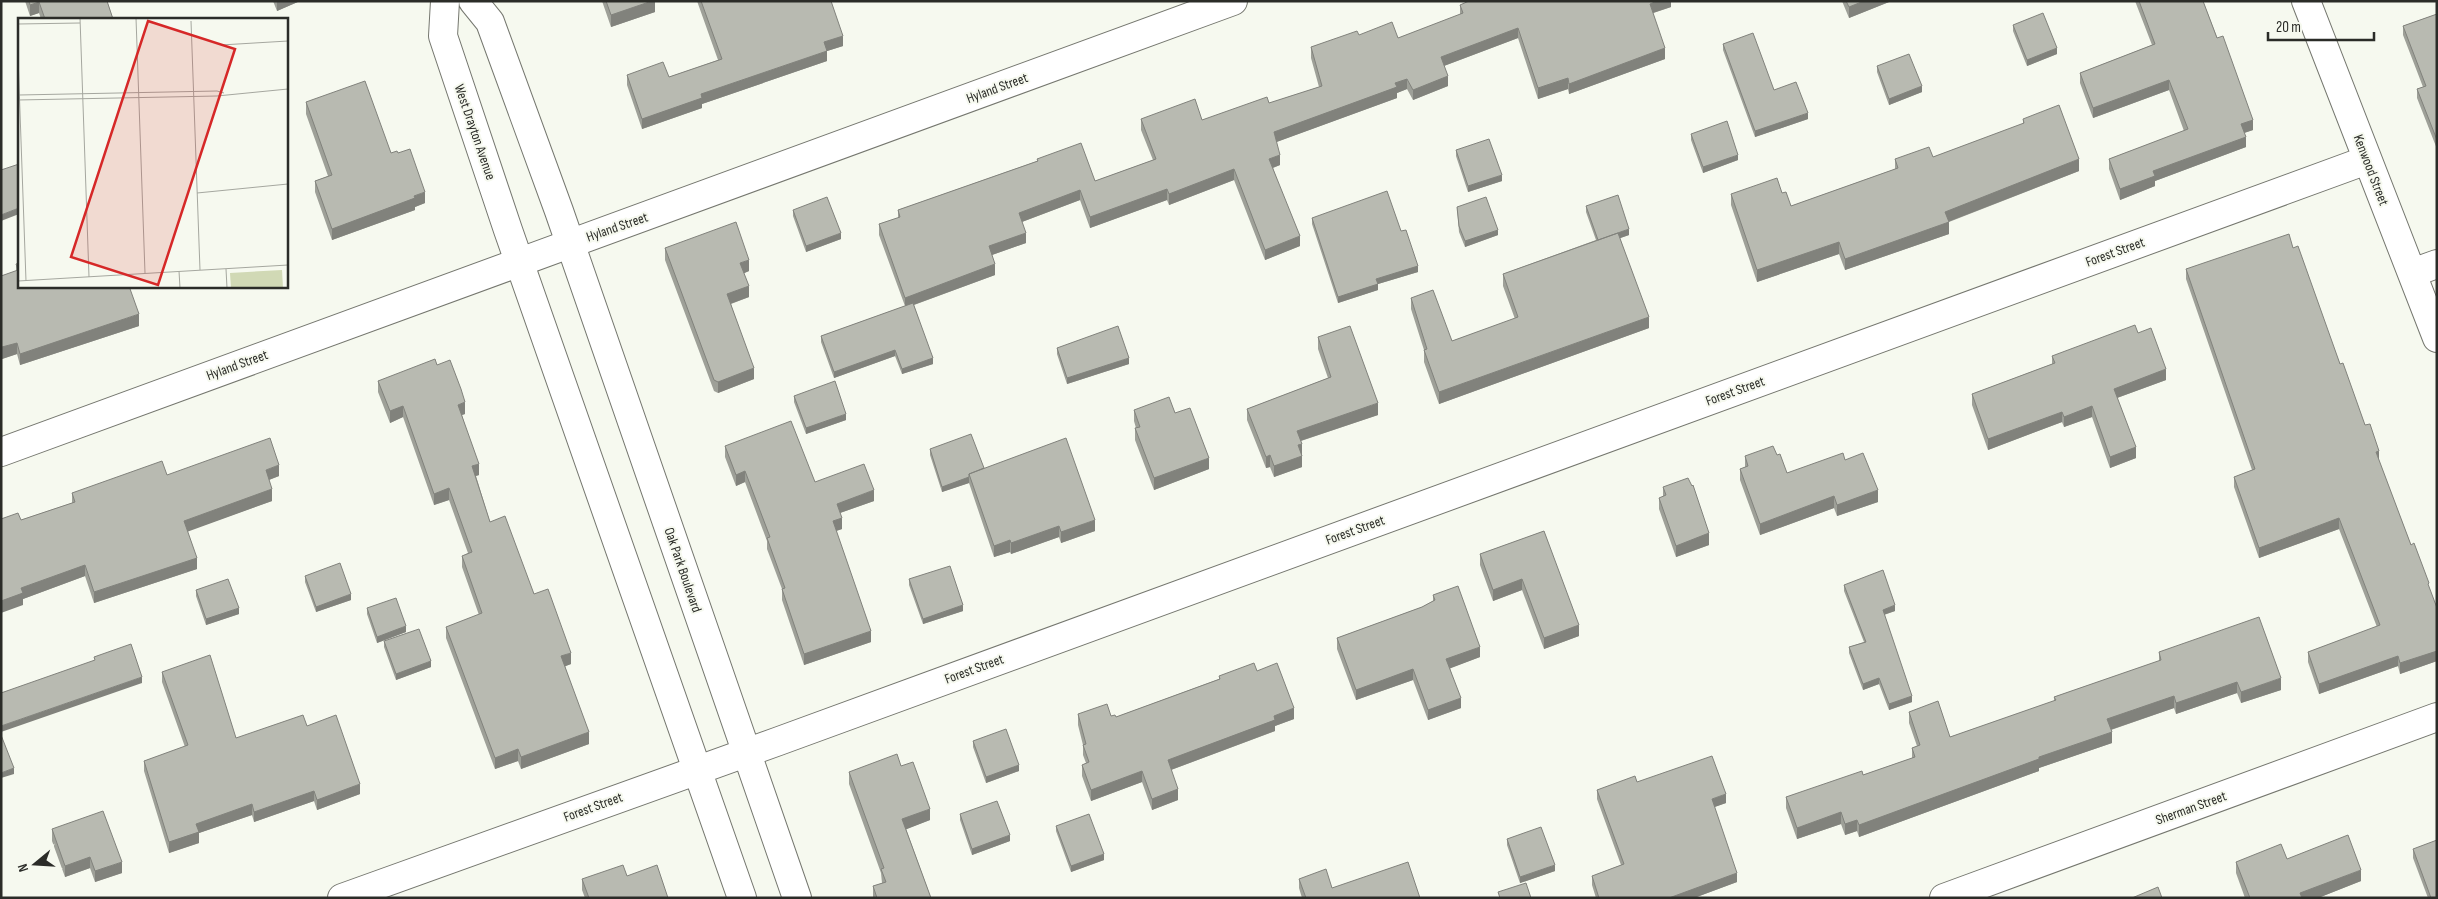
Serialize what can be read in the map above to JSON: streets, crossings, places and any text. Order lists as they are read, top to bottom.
{
  "streets": {
    "street": [
      "Hyland Street",
      "West Drayton Avenue",
      "Kenwood Street",
      "Forest Street",
      "Oak Park Boulevard",
      "Sherman Street"
    ]
  },
  "crossings": [
    ["Hyland Street", "West Drayton Avenue"],
    ["Hyland Street", "Oak Park Boulevard"],
    ["Kenwood Street", "Forest Street"],
    ["Forest Street", "Oak Park Boulevard"]
  ],
  "scale_bar": "20 m",
  "north": "left"
}
